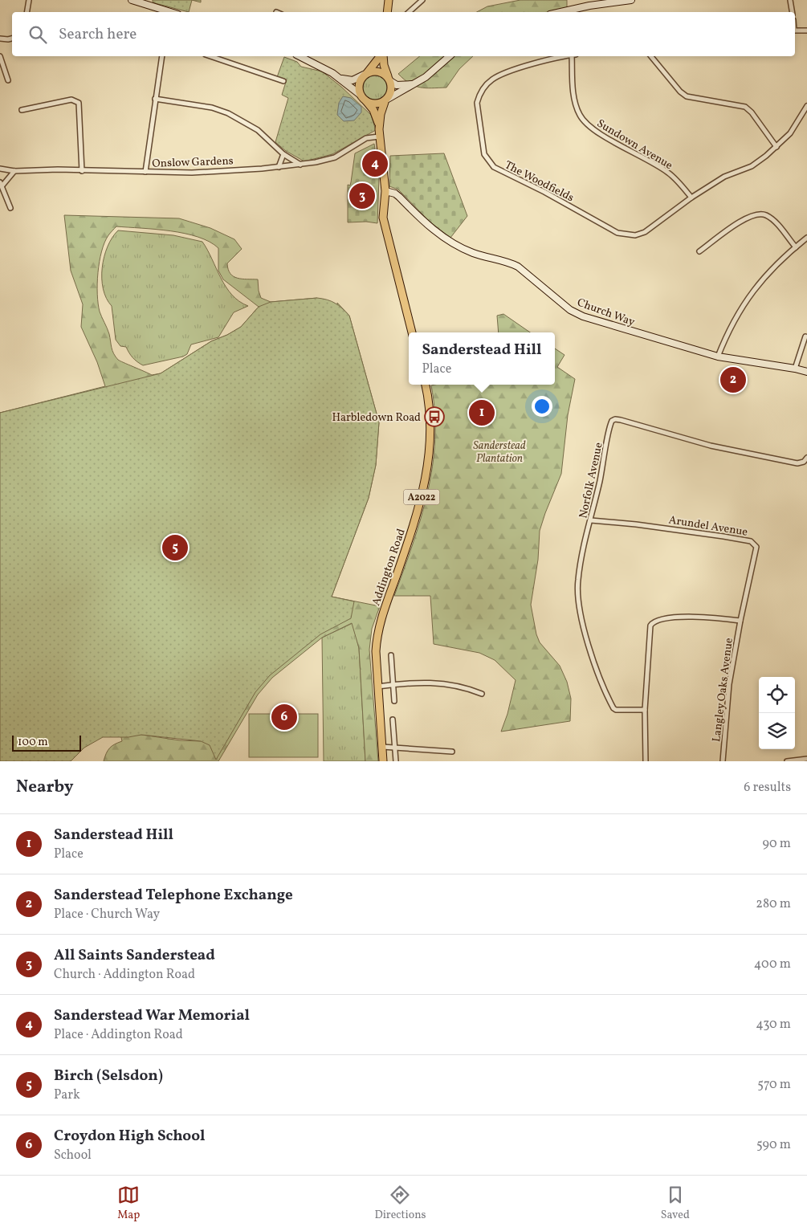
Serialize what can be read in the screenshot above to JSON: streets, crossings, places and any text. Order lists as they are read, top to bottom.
{
  "streets": {
    "main road": ["A2022", "Addington Road"],
    "street": [
      "Sundown Avenue",
      "Onslow Gardens",
      "The Woodfields",
      "Church Way",
      "Norfolk Avenue",
      "Arundel Avenue",
      "Langley Oaks Avenue"
    ]
  },
  "crossings": [
    ["Sundown Avenue", "The Woodfields"],
    ["Norfolk Avenue", "Arundel Avenue"],
    ["Arundel Avenue", "Langley Oaks Avenue"]
  ],
  "parks": ["Sanderstead Plantation"],
  "places": {
    "bus stop": ["Harbledown Road"]
  },
  "scale_bar": "100 m",
  "page": {
    "search": "Search here",
    "pins": [
      "4",
      "3",
      "2",
      "1",
      "5",
      "6"
    ],
    "popup": ["Sanderstead Hill", "Place"],
    "scale": "100 m",
    "heading": ["Nearby", "6 results"],
    "list": [
      {
        "mark": "1",
        "name": "Sanderstead Hill",
        "note": "Place",
        "value": "90 m"
      },
      {
        "mark": "2",
        "name": "Sanderstead Telephone Exchange",
        "note": "Place · Church Way",
        "value": "280 m"
      },
      {
        "mark": "3",
        "name": "All Saints Sanderstead",
        "note": "Church · Addington Road",
        "value": "400 m"
      },
      {
        "mark": "4",
        "name": "Sanderstead War Memorial",
        "note": "Place · Addington Road",
        "value": "430 m"
      },
      {
        "mark": "5",
        "name": "Birch (Selsdon)",
        "note": "Park",
        "value": "570 m"
      },
      {
        "mark": "6",
        "name": "Croydon High School",
        "note": "School",
        "value": "590 m"
      }
    ],
    "nav": ["Map", "Directions", "Saved"]
  }
}
